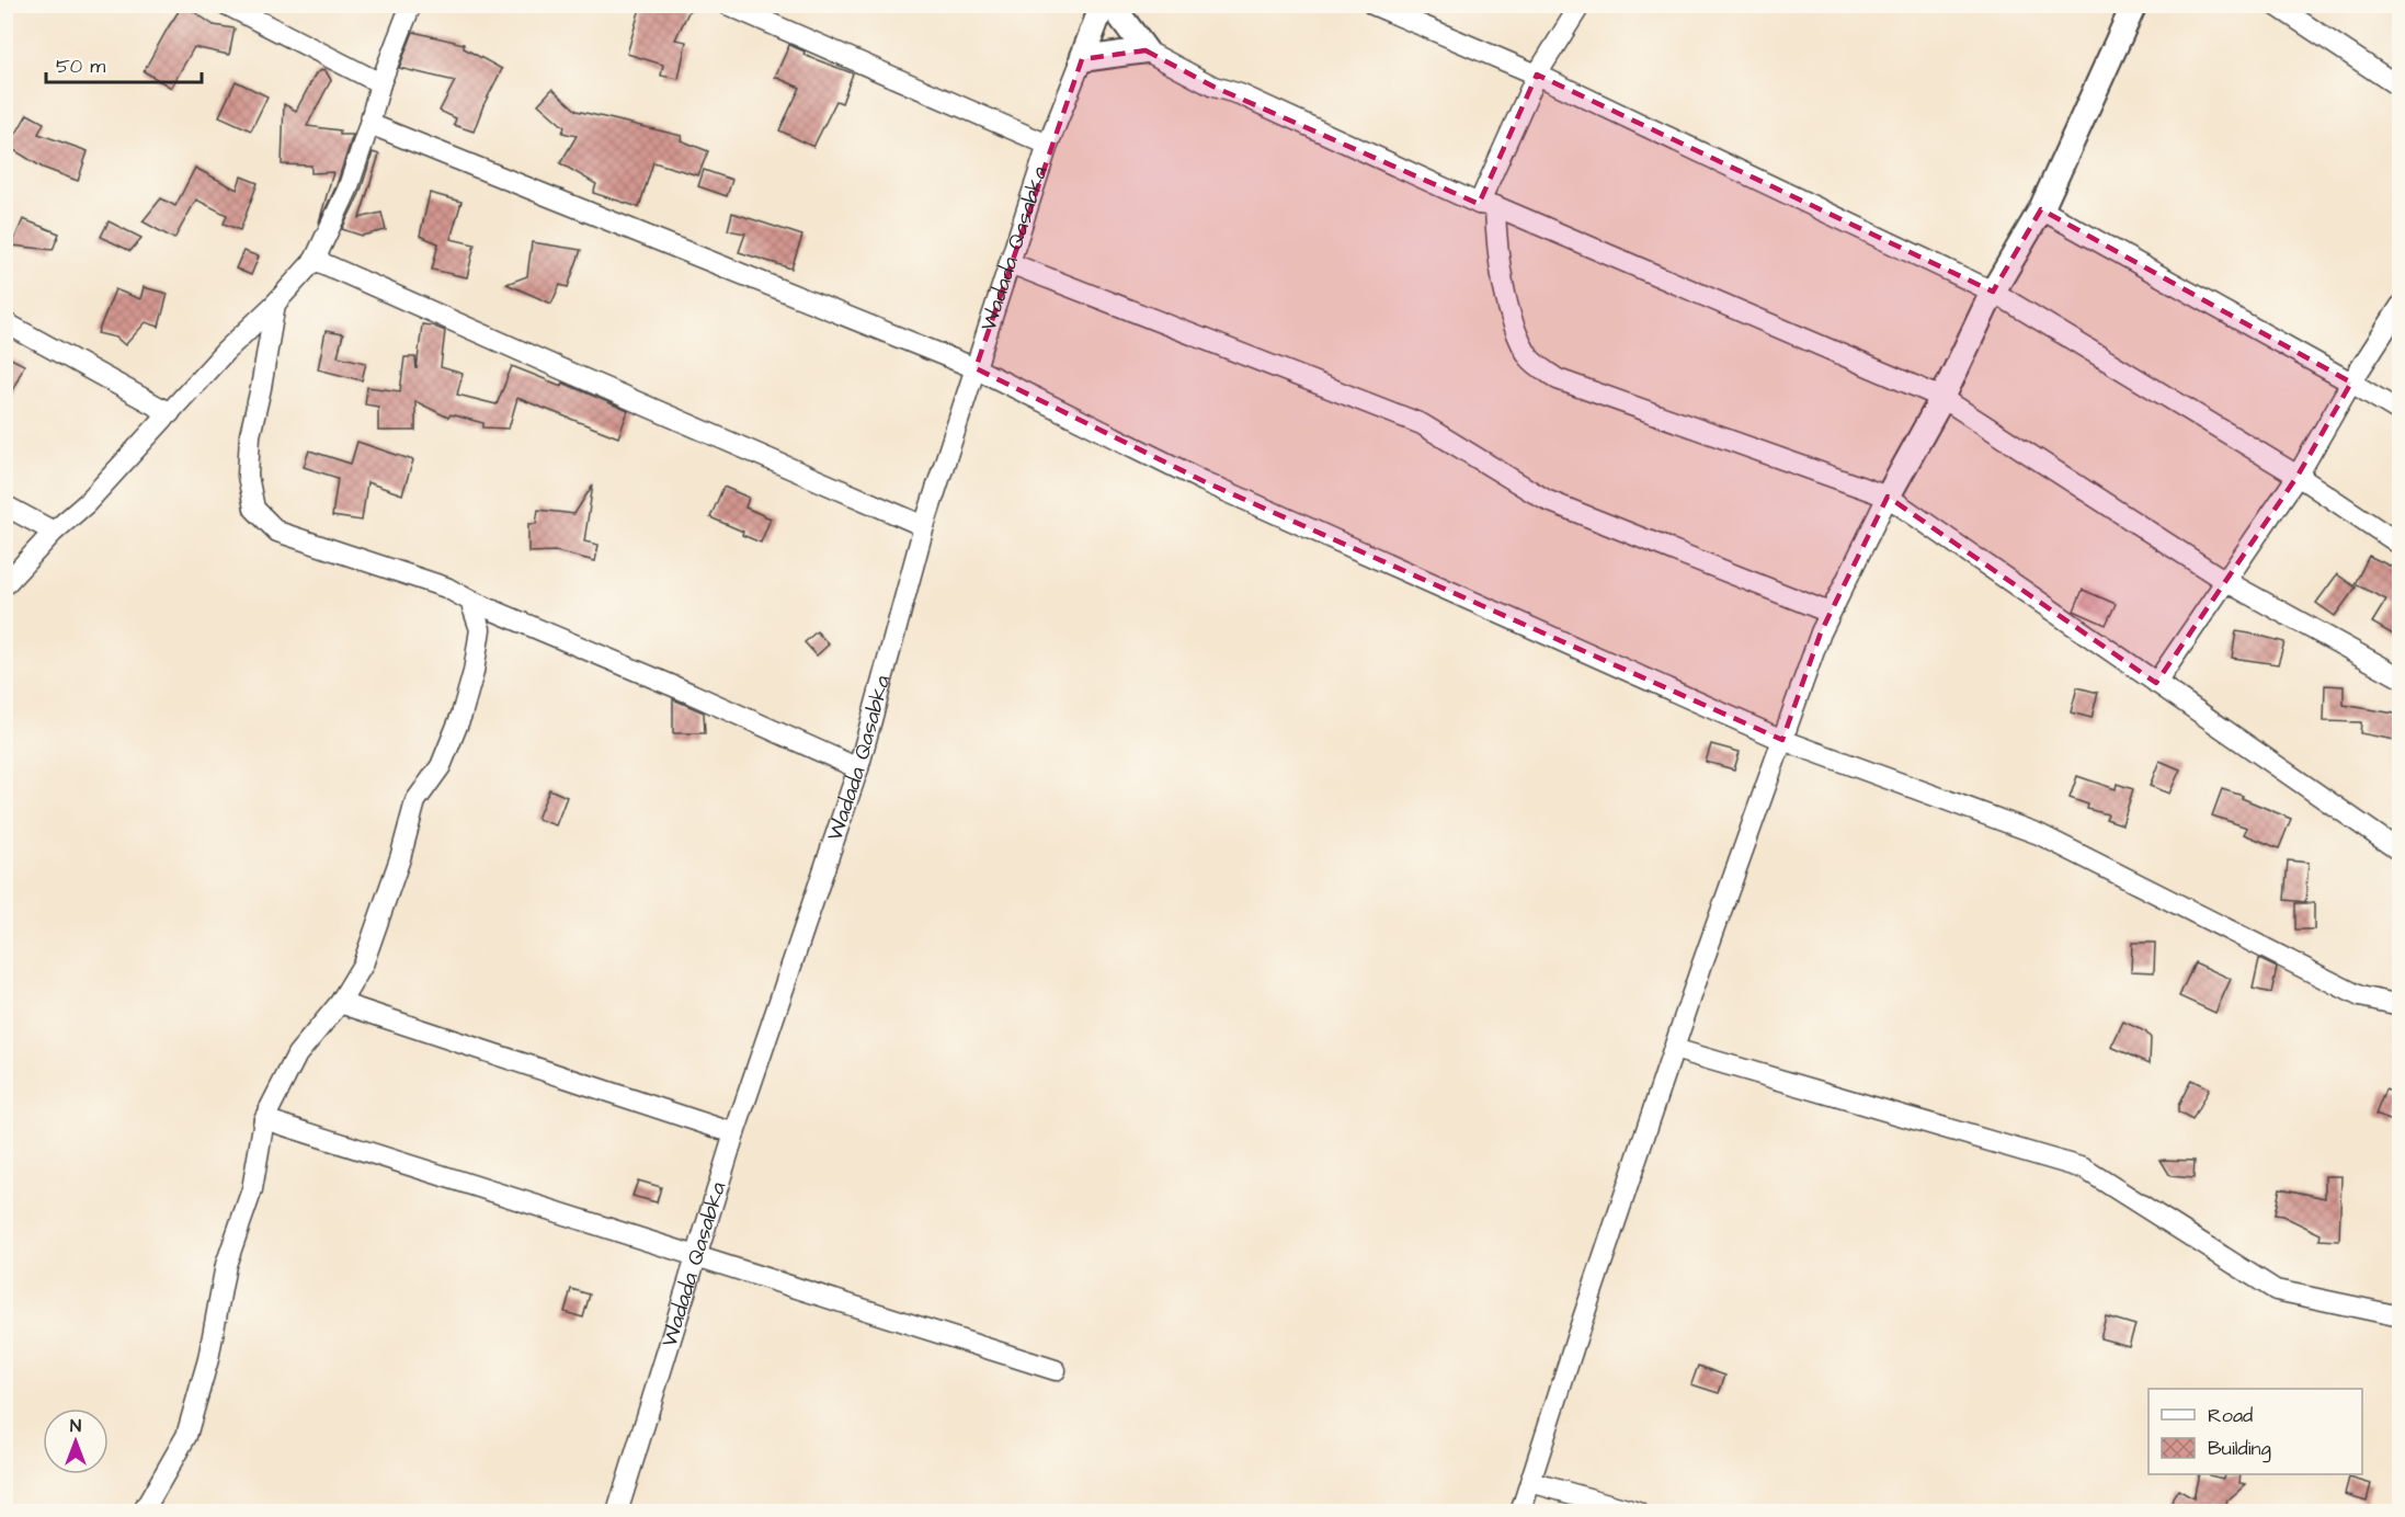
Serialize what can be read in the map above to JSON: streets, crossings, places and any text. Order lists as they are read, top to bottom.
{
  "streets": {
    "street": ["Wadada Qasabka"]
  },
  "legend": ["Road", "Building"],
  "scale_bar": "50 m",
  "north": "top"
}
